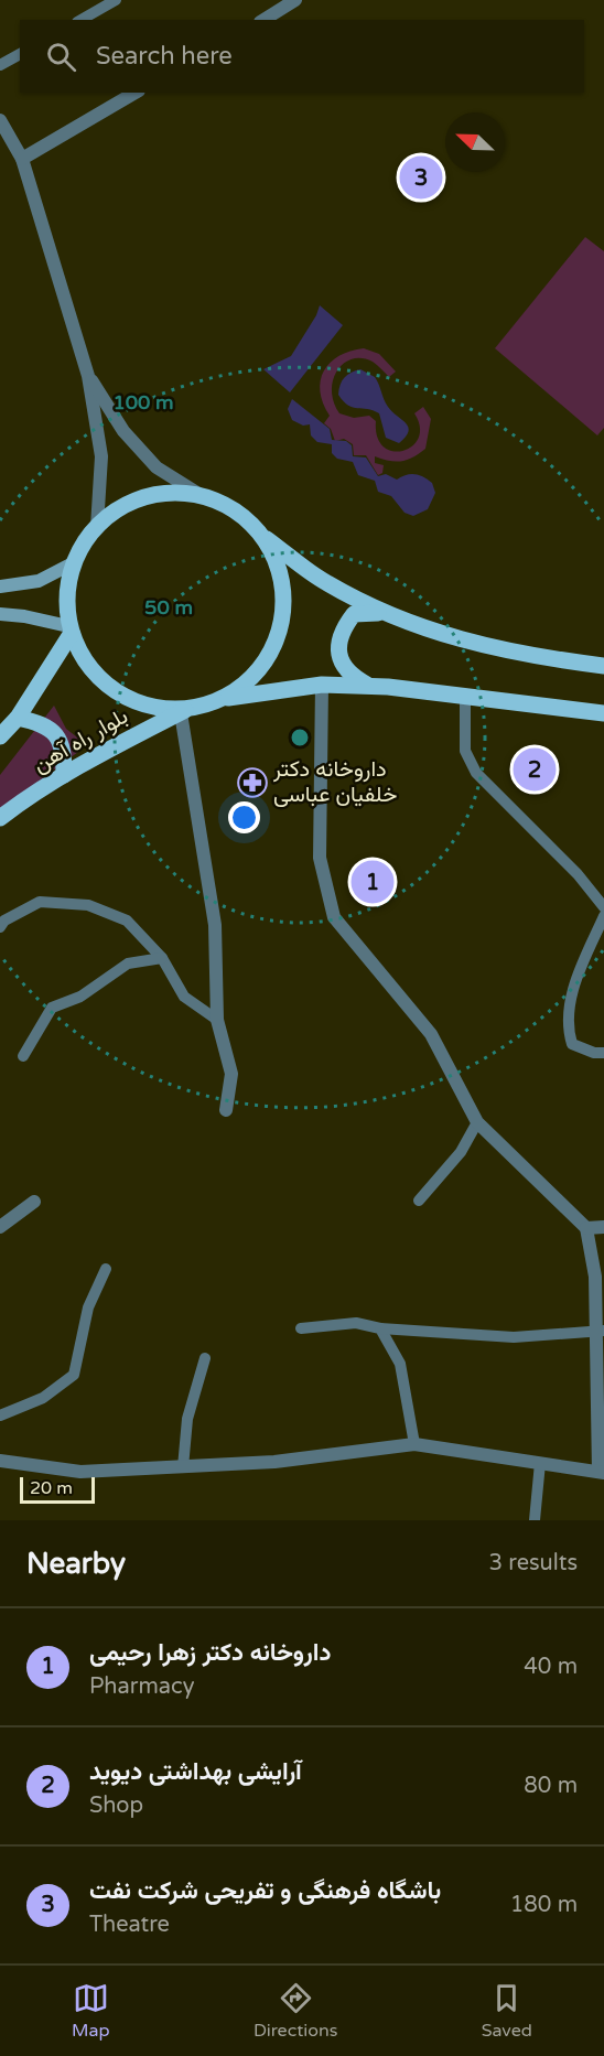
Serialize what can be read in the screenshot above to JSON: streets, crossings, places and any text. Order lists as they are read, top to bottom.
{
  "streets": {
    "main road": ["بلوار راه آهن"]
  },
  "places": {
    "pharmacy": ["داروخانه دکتر خلفیان عباسی"]
  },
  "scale_bar": "20 m",
  "north": "top left",
  "page": {
    "search": "Search here",
    "pins": ["3", "2", "1"],
    "scale": "20 m",
    "heading": ["Nearby", "3 results"],
    "list": [
      {
        "mark": "1",
        "name": "داروخانه دکتر زهرا رحیمی",
        "note": "Pharmacy",
        "value": "40 m"
      },
      {
        "mark": "2",
        "name": "آرایشی بهداشتی دیوید",
        "note": "Shop",
        "value": "80 m"
      },
      {
        "mark": "3",
        "name": "باشگاه فرهنگی و تفریحی شرکت نفت",
        "note": "Theatre",
        "value": "180 m"
      }
    ],
    "nav": ["Map", "Directions", "Saved"]
  },
  "rings": ["100 m", "50 m"]
}
